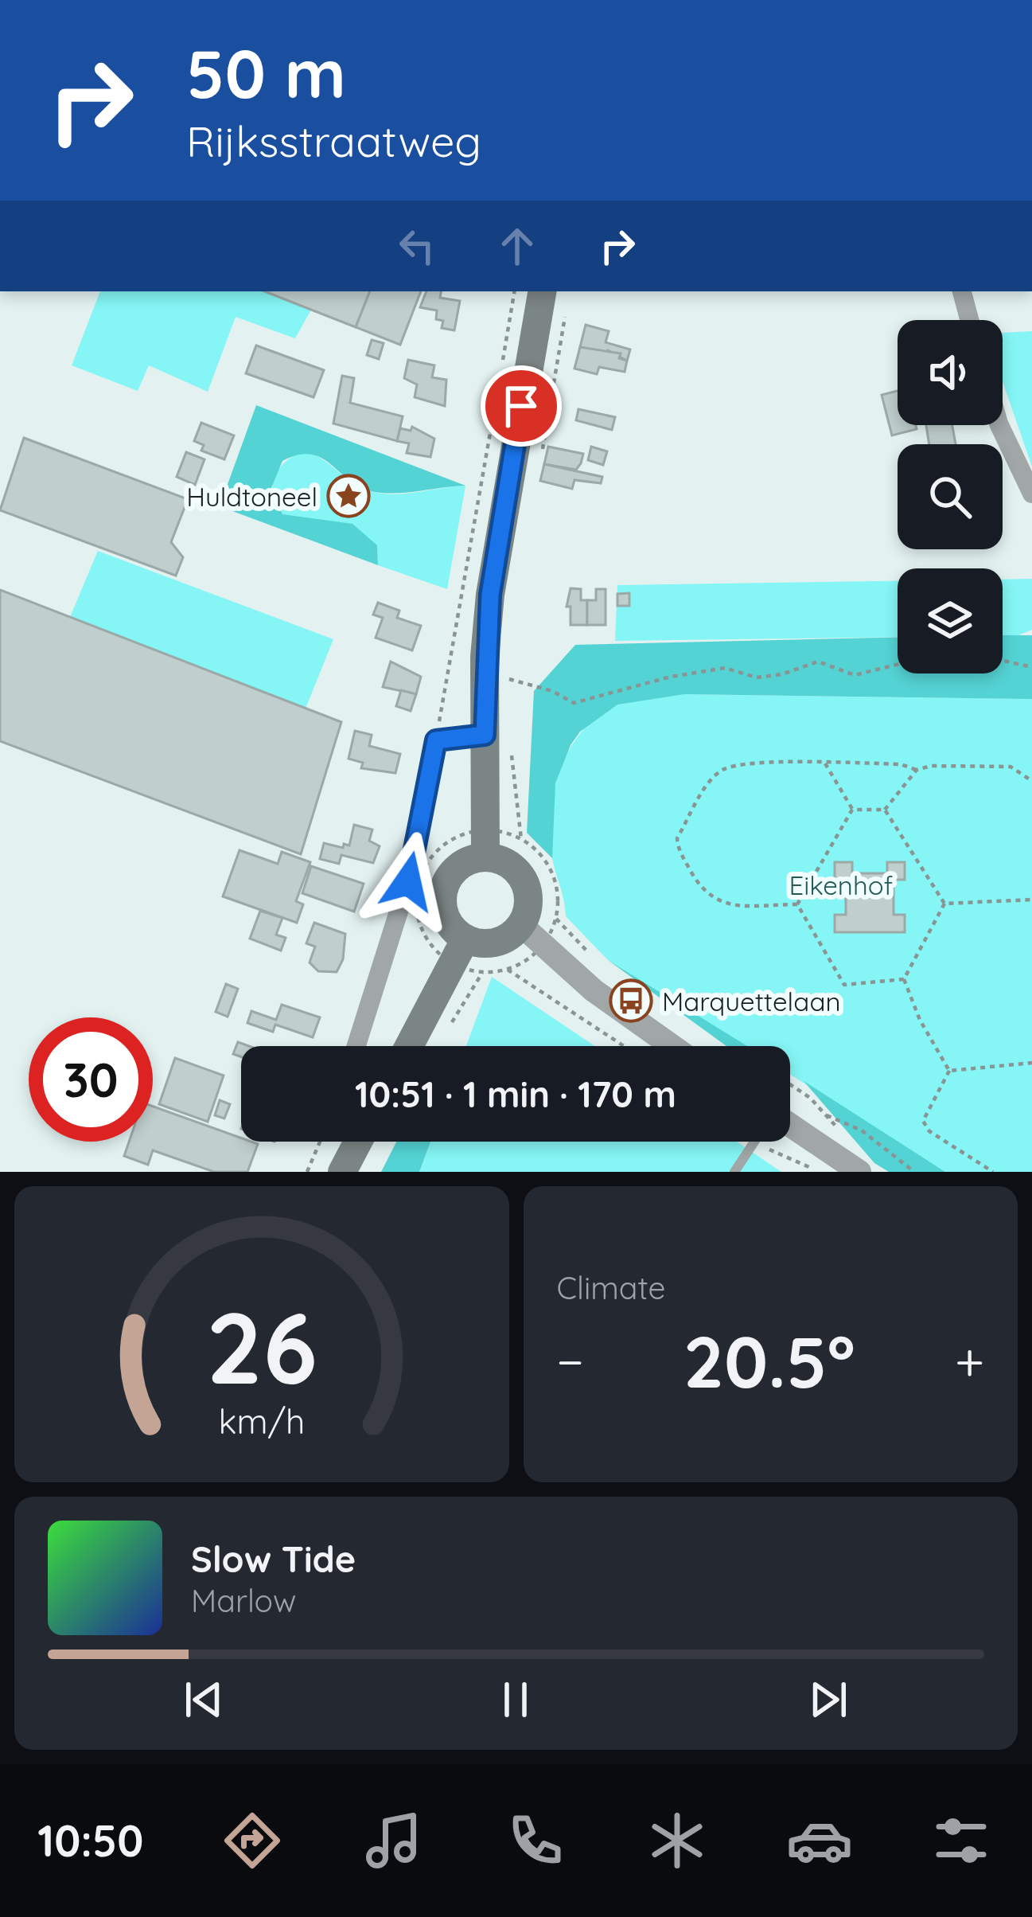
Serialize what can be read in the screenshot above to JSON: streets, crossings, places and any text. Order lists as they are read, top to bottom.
{
  "parks": ["Eikenhof"],
  "places": {
    "place": ["Huldtoneel"],
    "bus stop": ["Marquettelaan"]
  },
  "page": {
    "turn": ["50 m", "Rijksstraatweg"],
    "limit": "30",
    "trip": "10:51 · 1 min · 170 m",
    "tile": "Climate",
    "heat": ["−", "20.5°", "+"],
    "song": ["Slow Tide", "Marlow"],
    "tabs": "10:50",
    "gauge": ["26", "km/h"]
  }
}
